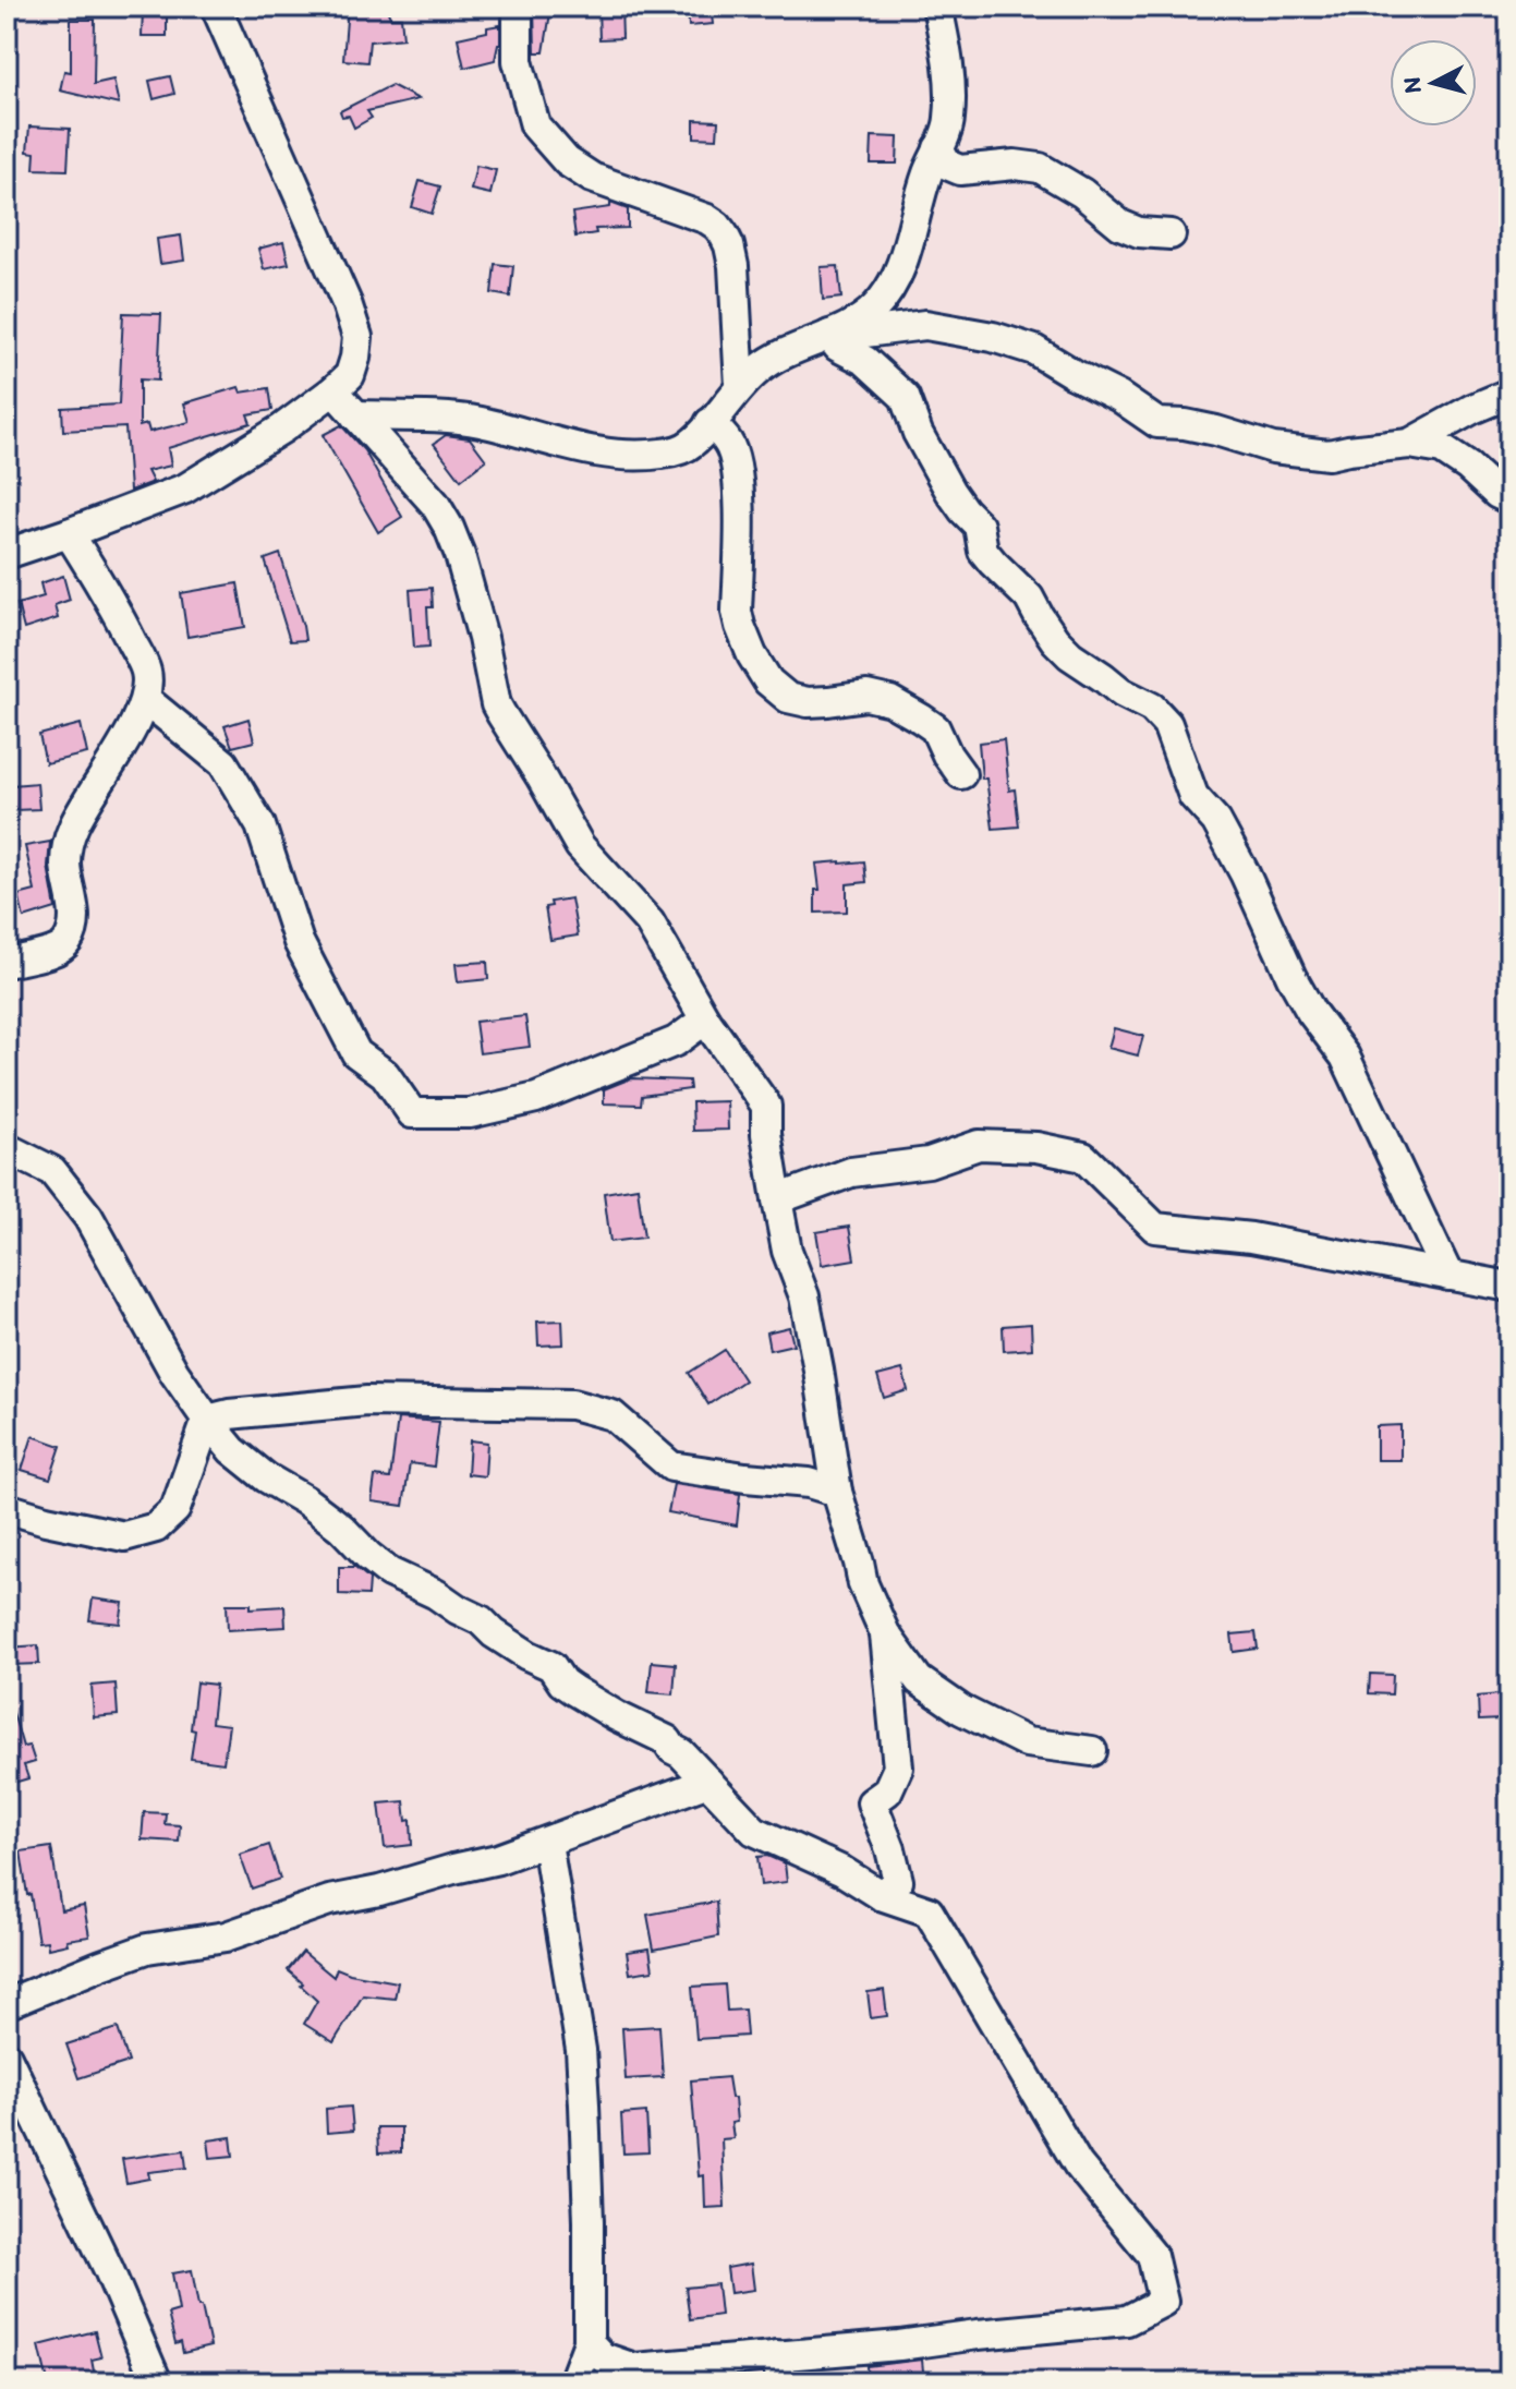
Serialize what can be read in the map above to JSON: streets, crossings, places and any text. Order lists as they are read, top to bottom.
{
  "north": "left"
}
